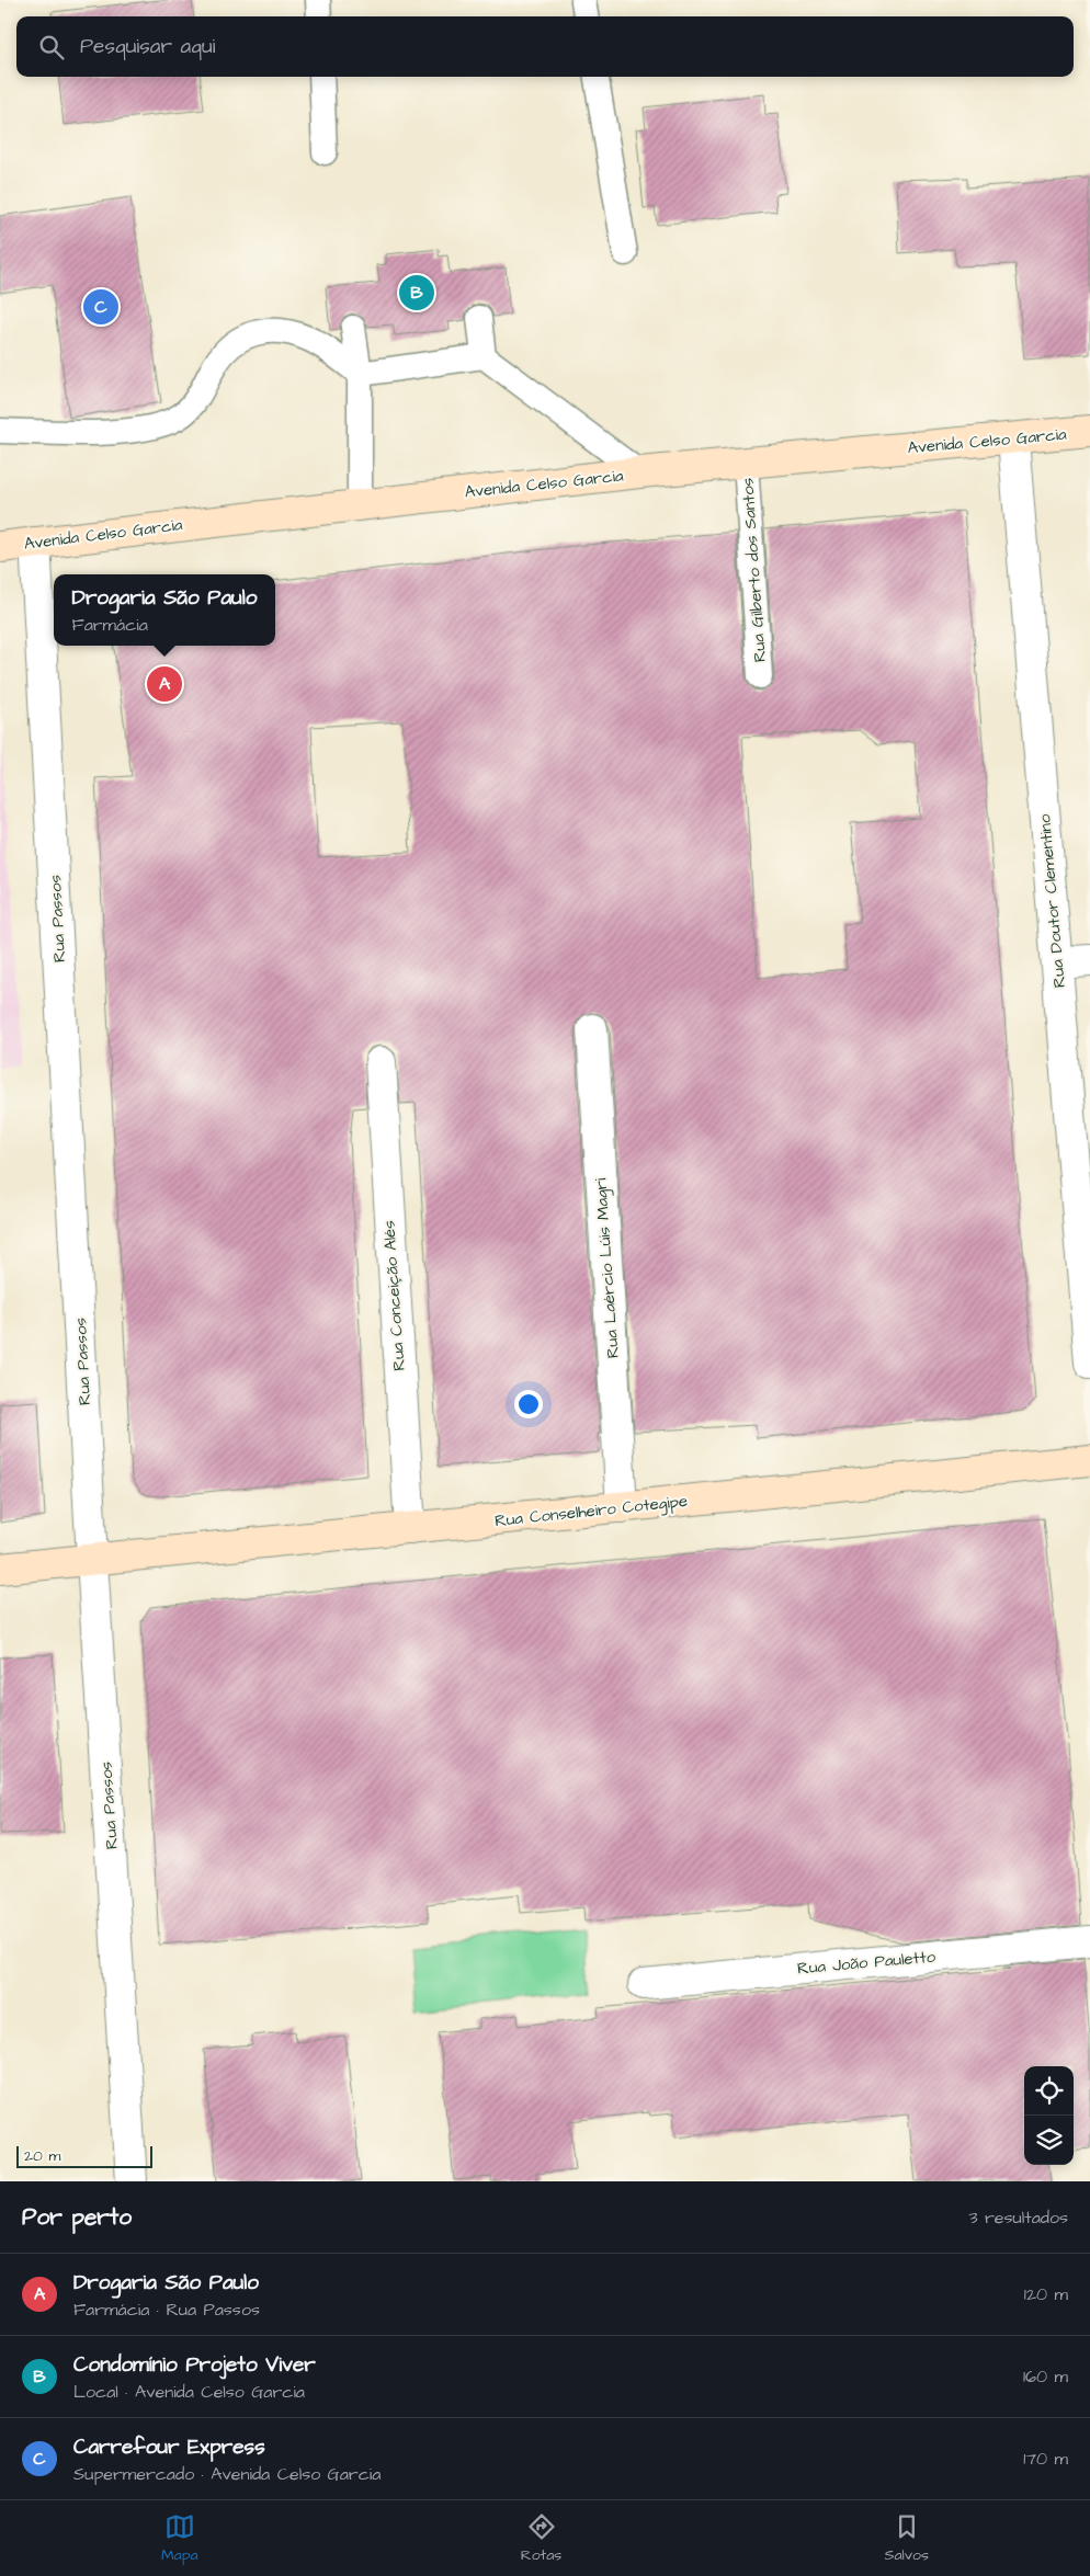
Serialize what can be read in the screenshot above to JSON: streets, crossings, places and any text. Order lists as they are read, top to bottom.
{
  "streets": {
    "main road": ["Avenida Celso Garcia", "Rua Conselheiro Cotegipe"],
    "street": [
      "Rua Doutor Clementino",
      "Rua Passos",
      "Rua Laércio Lúis Magri",
      "Rua Conceição Alés",
      "Rua João Pauletto"
    ],
    "lane": ["Rua Gilberto dos Santos"]
  },
  "crossings": [
    ["Avenida Celso Garcia", "Rua Gilberto dos Santos"],
    ["Avenida Celso Garcia", "Rua Doutor Clementino"],
    ["Avenida Celso Garcia", "Rua Passos"],
    ["Rua Passos", "Rua Conselheiro Cotegipe"],
    ["Rua Laércio Lúis Magri", "Rua Conselheiro Cotegipe"],
    ["Rua Conceição Alés", "Rua Conselheiro Cotegipe"]
  ],
  "scale_bar": "20 m",
  "page": {
    "search": "Pesquisar aqui",
    "pins": ["B", "C", "A"],
    "popup": ["Drogaria São Paulo", "Farmácia"],
    "scale": "20 m",
    "heading": ["Por perto", "3 resultados"],
    "list": [
      {
        "mark": "A",
        "name": "Drogaria São Paulo",
        "note": "Farmácia · Rua Passos",
        "value": "120 m"
      },
      {
        "mark": "B",
        "name": "Condomínio Projeto Viver",
        "note": "Local · Avenida Celso Garcia",
        "value": "160 m"
      },
      {
        "mark": "C",
        "name": "Carrefour Express",
        "note": "Supermercado · Avenida Celso Garcia",
        "value": "170 m"
      }
    ],
    "nav": ["Mapa", "Rotas", "Salvos"]
  }
}
